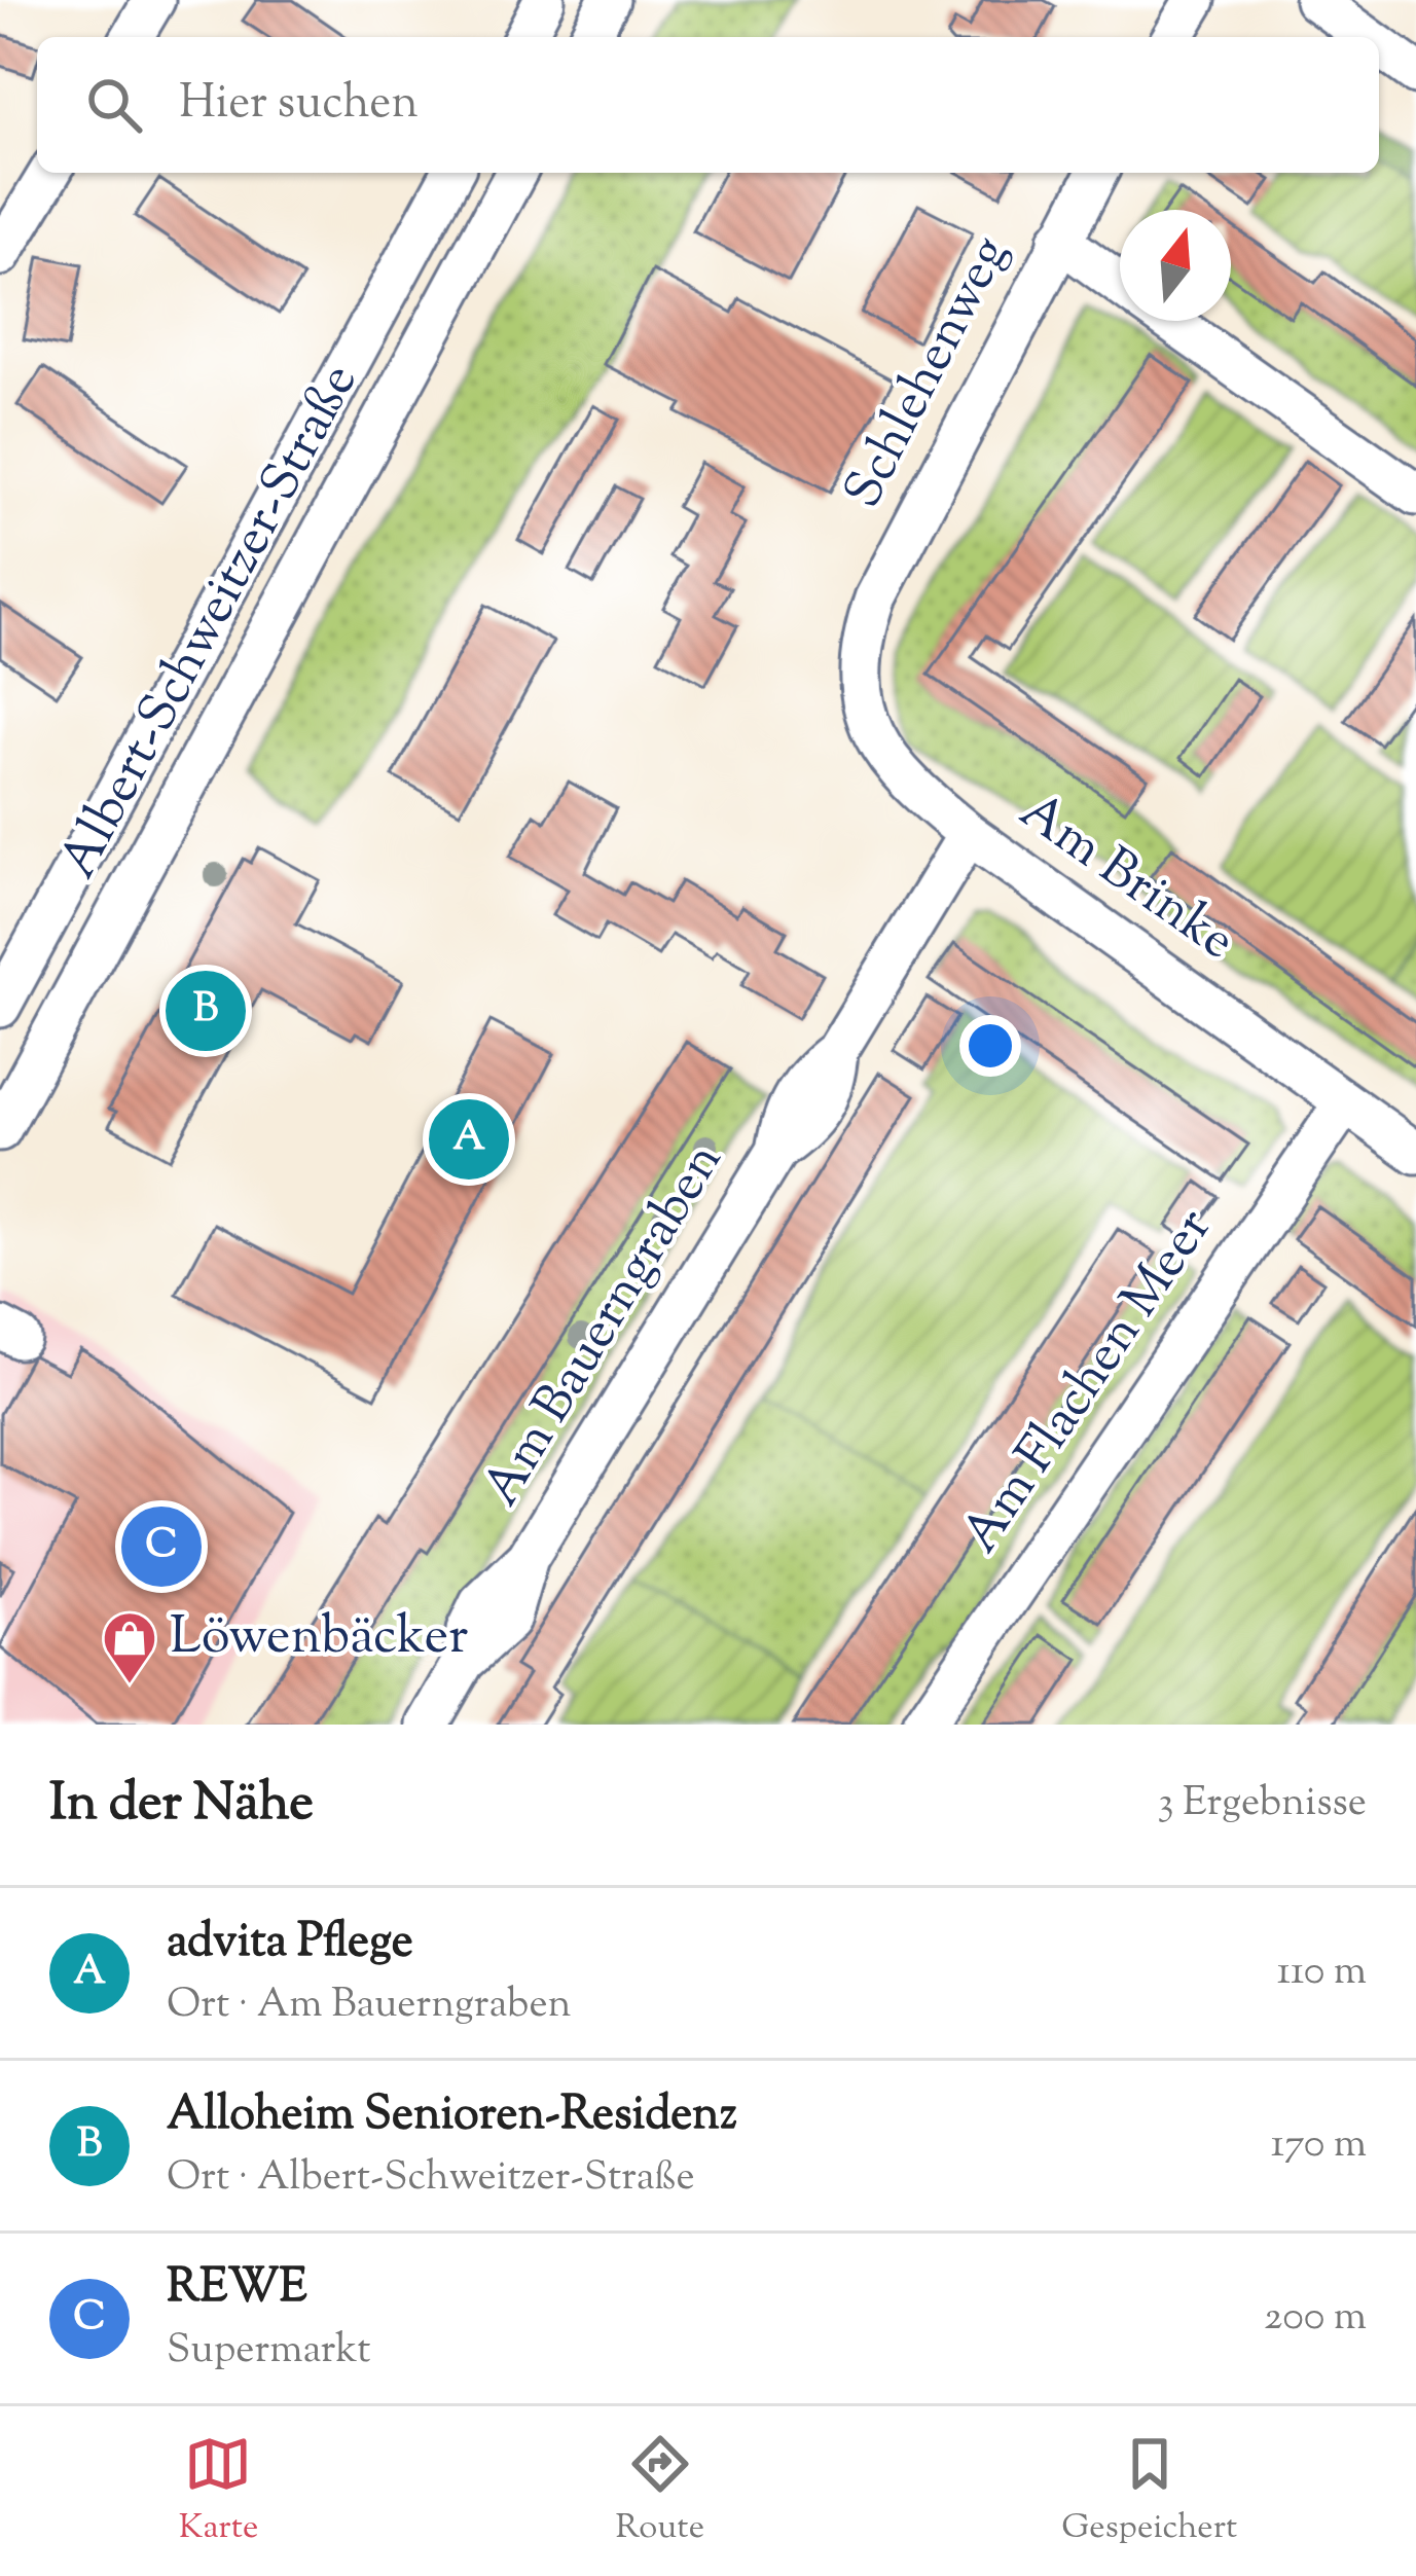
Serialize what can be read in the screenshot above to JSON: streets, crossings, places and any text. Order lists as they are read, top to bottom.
{
  "streets": {
    "street": [
      "Schlehenweg",
      "Albert-Schweitzer-Straße",
      "Am Brinke",
      "Am Bauerngraben",
      "Am Flachen Meer"
    ]
  },
  "crossings": [
    ["Schlehenweg", "Am Brinke"],
    ["Am Brinke", "Am Bauerngraben"],
    ["Am Brinke", "Am Flachen Meer"]
  ],
  "places": {
    "shop": ["Löwenbäcker"]
  },
  "north": "top",
  "page": {
    "search": "Hier suchen",
    "pins": ["B", "A", "C"],
    "heading": ["In der Nähe", "3 Ergebnisse"],
    "list": [
      {
        "mark": "A",
        "name": "advita Pflege",
        "note": "Ort · Am Bauerngraben",
        "value": "110 m"
      },
      {
        "mark": "B",
        "name": "Alloheim Senioren-Residenz",
        "note": "Ort · Albert-Schweitzer-Straße",
        "value": "170 m"
      },
      {
        "mark": "C",
        "name": "REWE",
        "note": "Supermarkt",
        "value": "200 m"
      }
    ],
    "nav": ["Karte", "Route", "Gespeichert"]
  }
}
